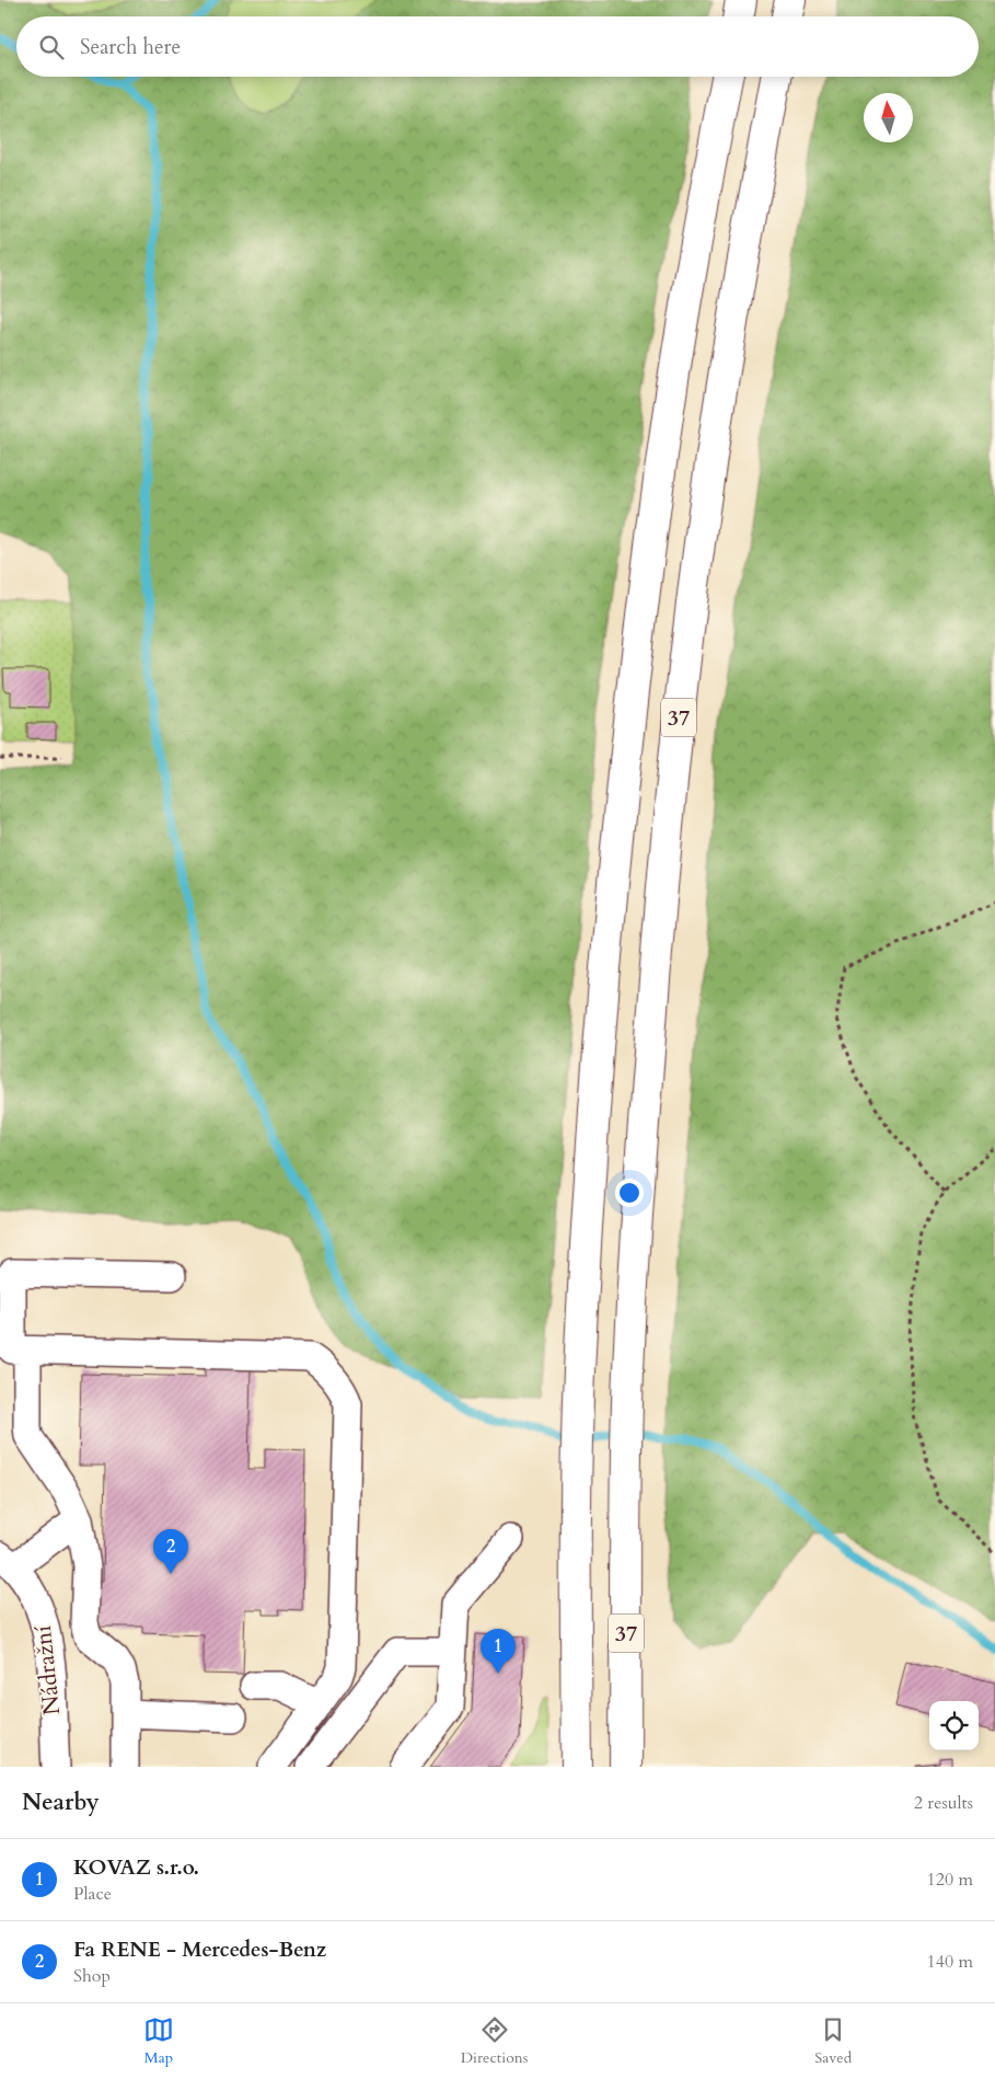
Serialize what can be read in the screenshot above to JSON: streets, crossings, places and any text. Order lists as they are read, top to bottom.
{
  "streets": {
    "main road": ["37"],
    "lane": ["Nádražní"]
  },
  "north": "top",
  "page": {
    "search": "Search here",
    "pins": ["2", "1"],
    "heading": ["Nearby", "2 results"],
    "list": [
      {
        "mark": "1",
        "name": "KOVAZ s.r.o.",
        "note": "Place",
        "value": "120 m"
      },
      {
        "mark": "2",
        "name": "Fa RENE - Mercedes-Benz",
        "note": "Shop",
        "value": "140 m"
      }
    ],
    "nav": ["Map", "Directions", "Saved"]
  }
}
